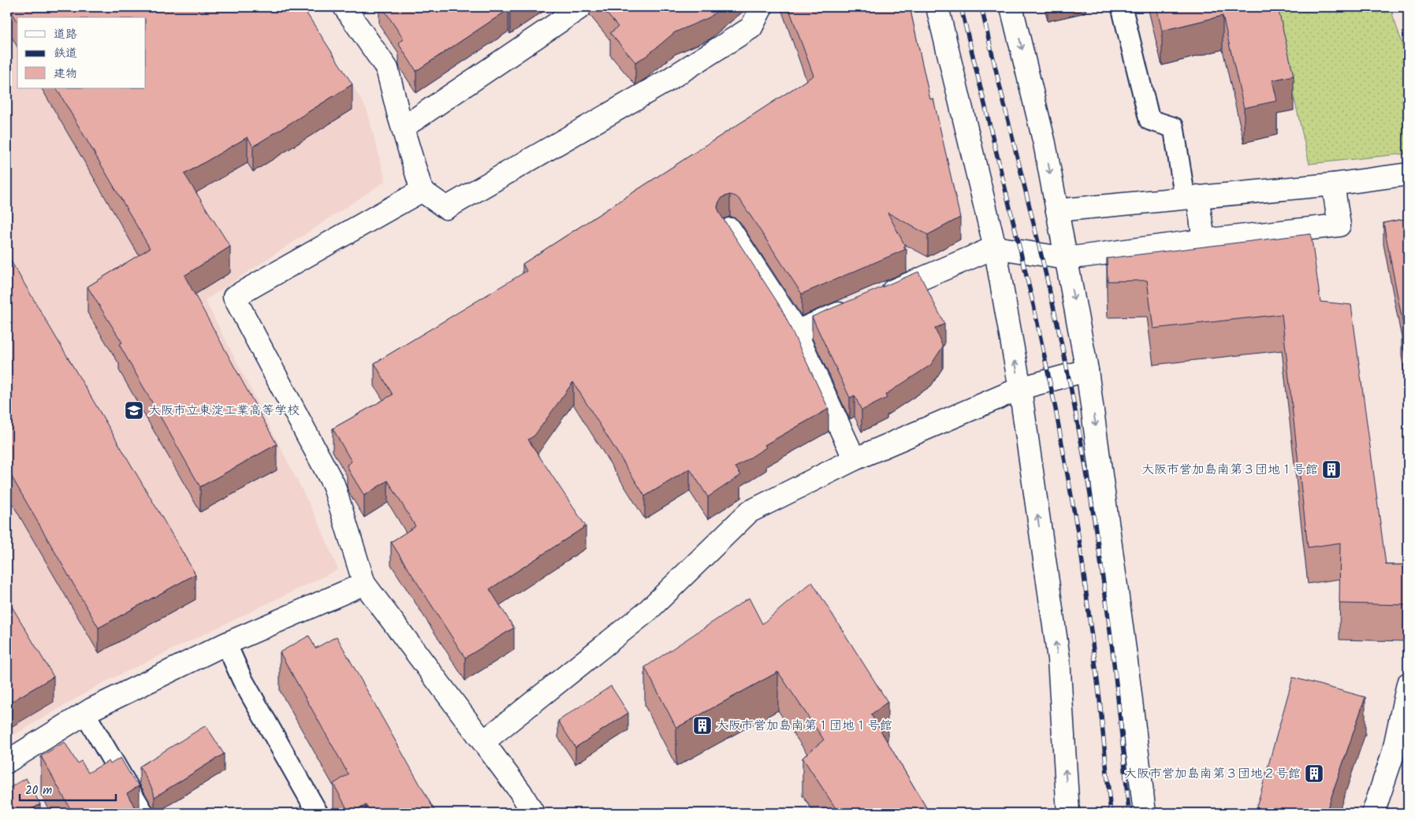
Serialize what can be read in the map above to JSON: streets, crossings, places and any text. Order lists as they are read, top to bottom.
{
  "places": {
    "school or university": ["大阪市立東淀工業高等学校"],
    "building": ["大阪市営加島南第３団地１号館", "大阪市営加島南第１団地１号館", "大阪市営加島南第３団地２号館"]
  },
  "legend": ["道路", "鉄道", "建物"],
  "scale_bar": "20 m"
}
